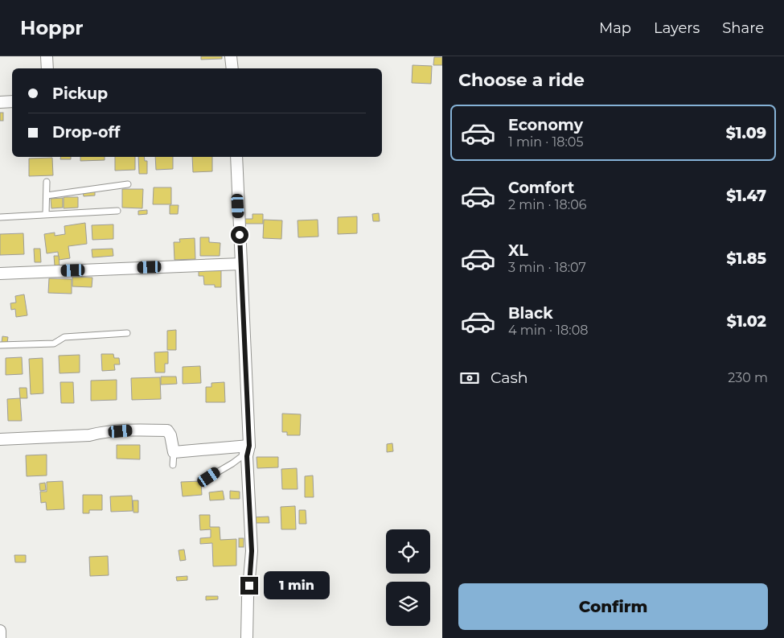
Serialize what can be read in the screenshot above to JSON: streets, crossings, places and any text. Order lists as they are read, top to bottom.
{
  "page": {
    "header": "Hoppr",
    "nav": ["Map", "Layers", "Share"],
    "heading": "Choose a ride",
    "banner": ["Pickup", "Drop-off"],
    "list": [
      {
        "name": "Economy",
        "note": "1 min · 18:05",
        "value": "$1.09"
      },
      {
        "name": "Comfort",
        "note": "2 min · 18:06",
        "value": "$1.47"
      },
      {
        "name": "XL",
        "note": "3 min · 18:07",
        "value": "$1.85"
      },
      {
        "name": "Black",
        "note": "4 min · 18:08",
        "value": "$1.02"
      }
    ],
    "pay": ["Cash", "230 m"],
    "bubble": "1 min",
    "buttons": "Confirm"
  }
}
